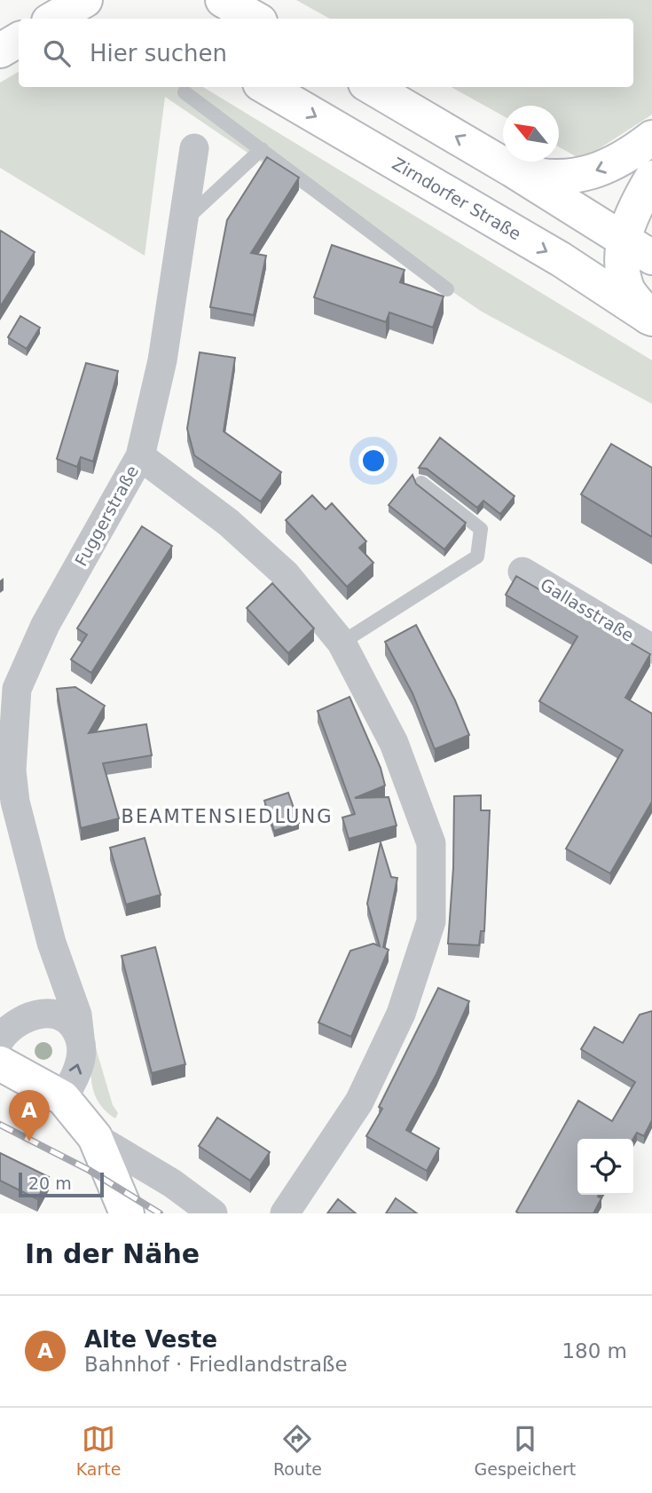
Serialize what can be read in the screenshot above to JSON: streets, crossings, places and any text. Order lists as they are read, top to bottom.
{
  "streets": {
    "main road": ["Zirndorfer Straße"],
    "street": ["Fuggerstraße", "Gallasstraße"]
  },
  "districts": ["BEAMTENSIEDLUNG"],
  "scale_bar": "20 m",
  "north": "top left",
  "page": {
    "search": "Hier suchen",
    "pins": "A",
    "scale": "20 m",
    "heading": "In der Nähe",
    "list": [
      {
        "mark": "A",
        "name": "Alte Veste",
        "note": "Bahnhof · Friedlandstraße",
        "value": "180 m"
      }
    ],
    "nav": ["Karte", "Route", "Gespeichert"]
  }
}
